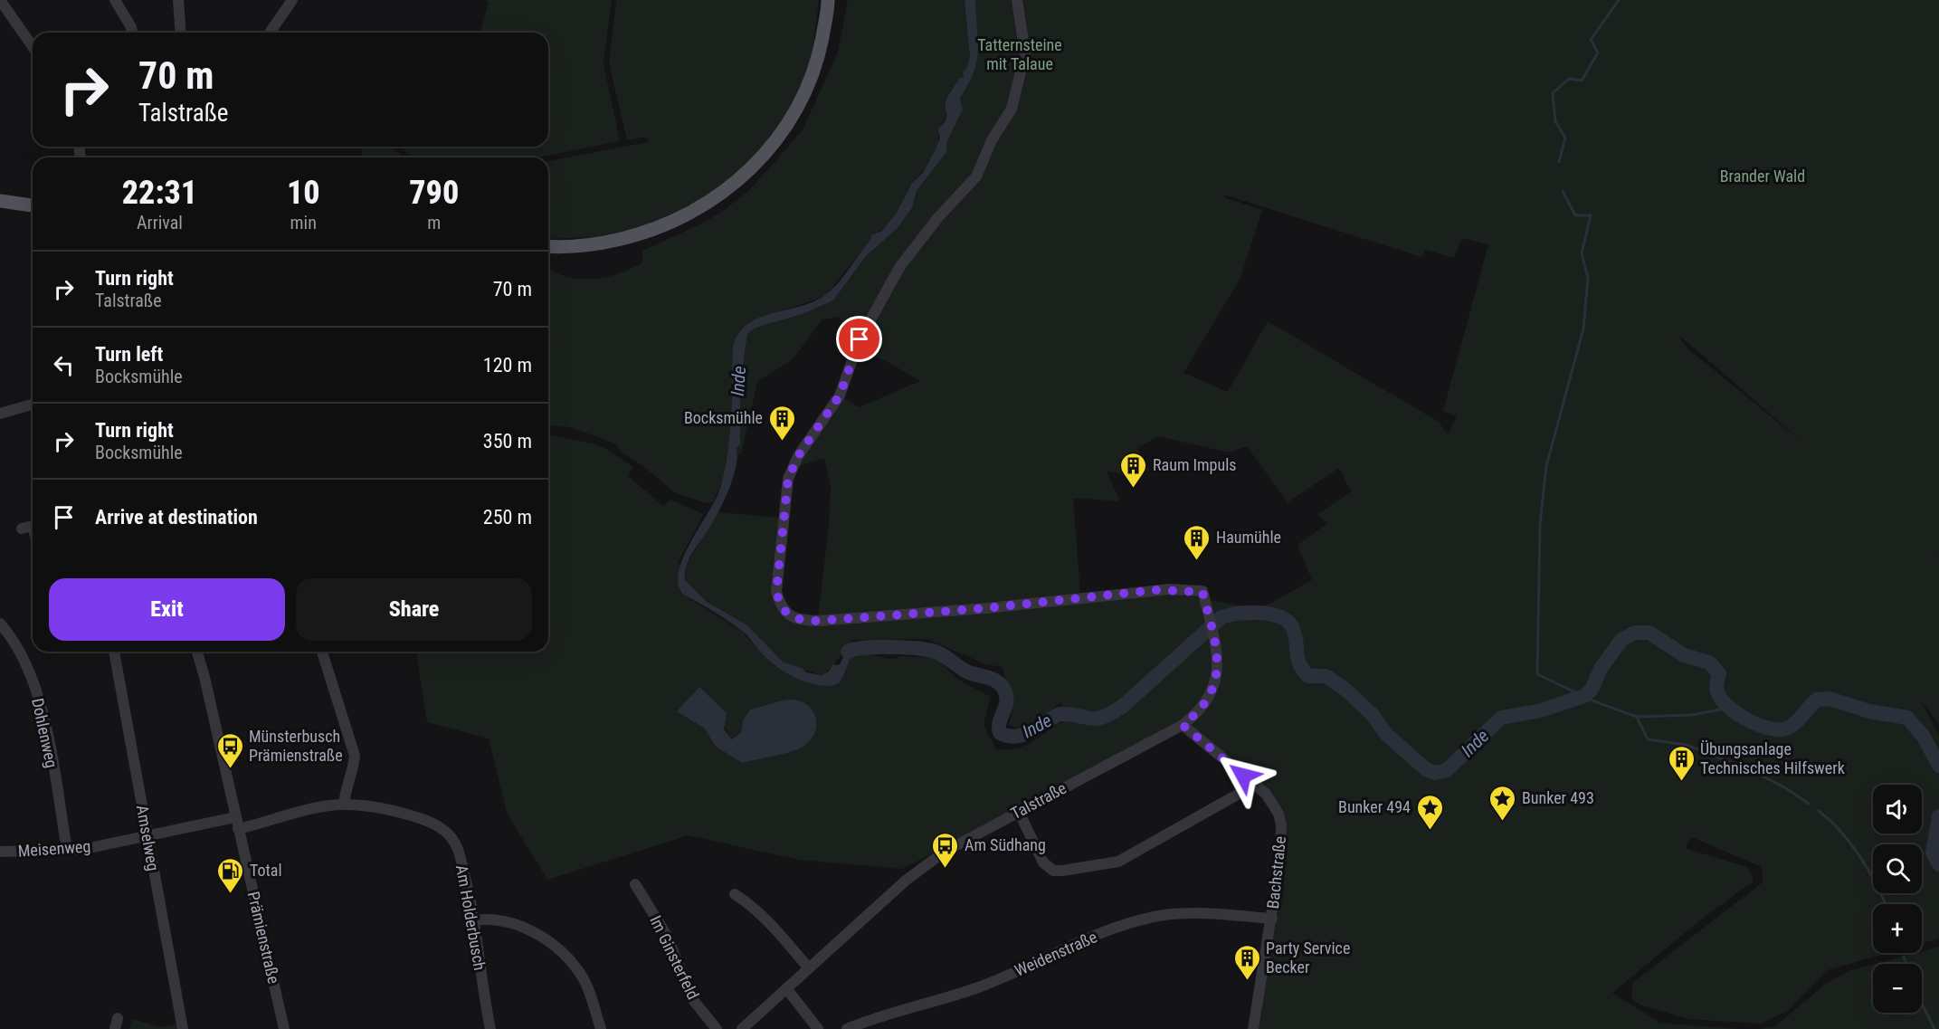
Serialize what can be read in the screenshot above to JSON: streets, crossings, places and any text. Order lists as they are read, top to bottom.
{
  "streets": {
    "street": [
      "Dohlenweg",
      "Talstraße",
      "Amselweg",
      "Meisenweg",
      "Bachstraße",
      "Am Holderbusch",
      "Prämienstraße",
      "Weidenstraße",
      "Im Ginsterfeld"
    ]
  },
  "crossings": [
    ["Dohlenweg", "Meisenweg"],
    ["Talstraße", "Bachstraße"],
    ["Amselweg", "Meisenweg"],
    ["Meisenweg", "Prämienstraße"],
    ["Bachstraße", "Weidenstraße"],
    ["Am Holderbusch", "Prämienstraße"]
  ],
  "water": ["Inde"],
  "parks": ["Tatternsteine mit Talaue", "Brander Wald"],
  "places": {
    "building": [
      "Bocksmühle",
      "Raum Impuls",
      "Haumühle",
      "Übungsanlage Technisches Hilfswerk",
      "Party Service Becker"
    ],
    "bus stop": ["Münsterbusch Prämienstraße", "Am Südhang"],
    "place": ["Bunker 493", "Bunker 494"],
    "fuel station": ["Total"]
  },
  "page": {
    "turn": ["70 m", "Talstraße"],
    "eta": [
      "22:31",
      "Arrival",
      "10",
      "min",
      "790",
      "m"
    ],
    "list": [
      {
        "name": "Turn right",
        "note": "Talstraße",
        "value": "70 m"
      },
      {
        "name": "Turn left",
        "note": "Bocksmühle",
        "value": "120 m"
      },
      {
        "name": "Turn right",
        "note": "Bocksmühle",
        "value": "350 m"
      },
      {
        "name": "Arrive at destination",
        "value": "250 m"
      }
    ],
    "buttons": ["Exit", "Share"],
    "map_buttons": ["+", "−"]
  }
}
